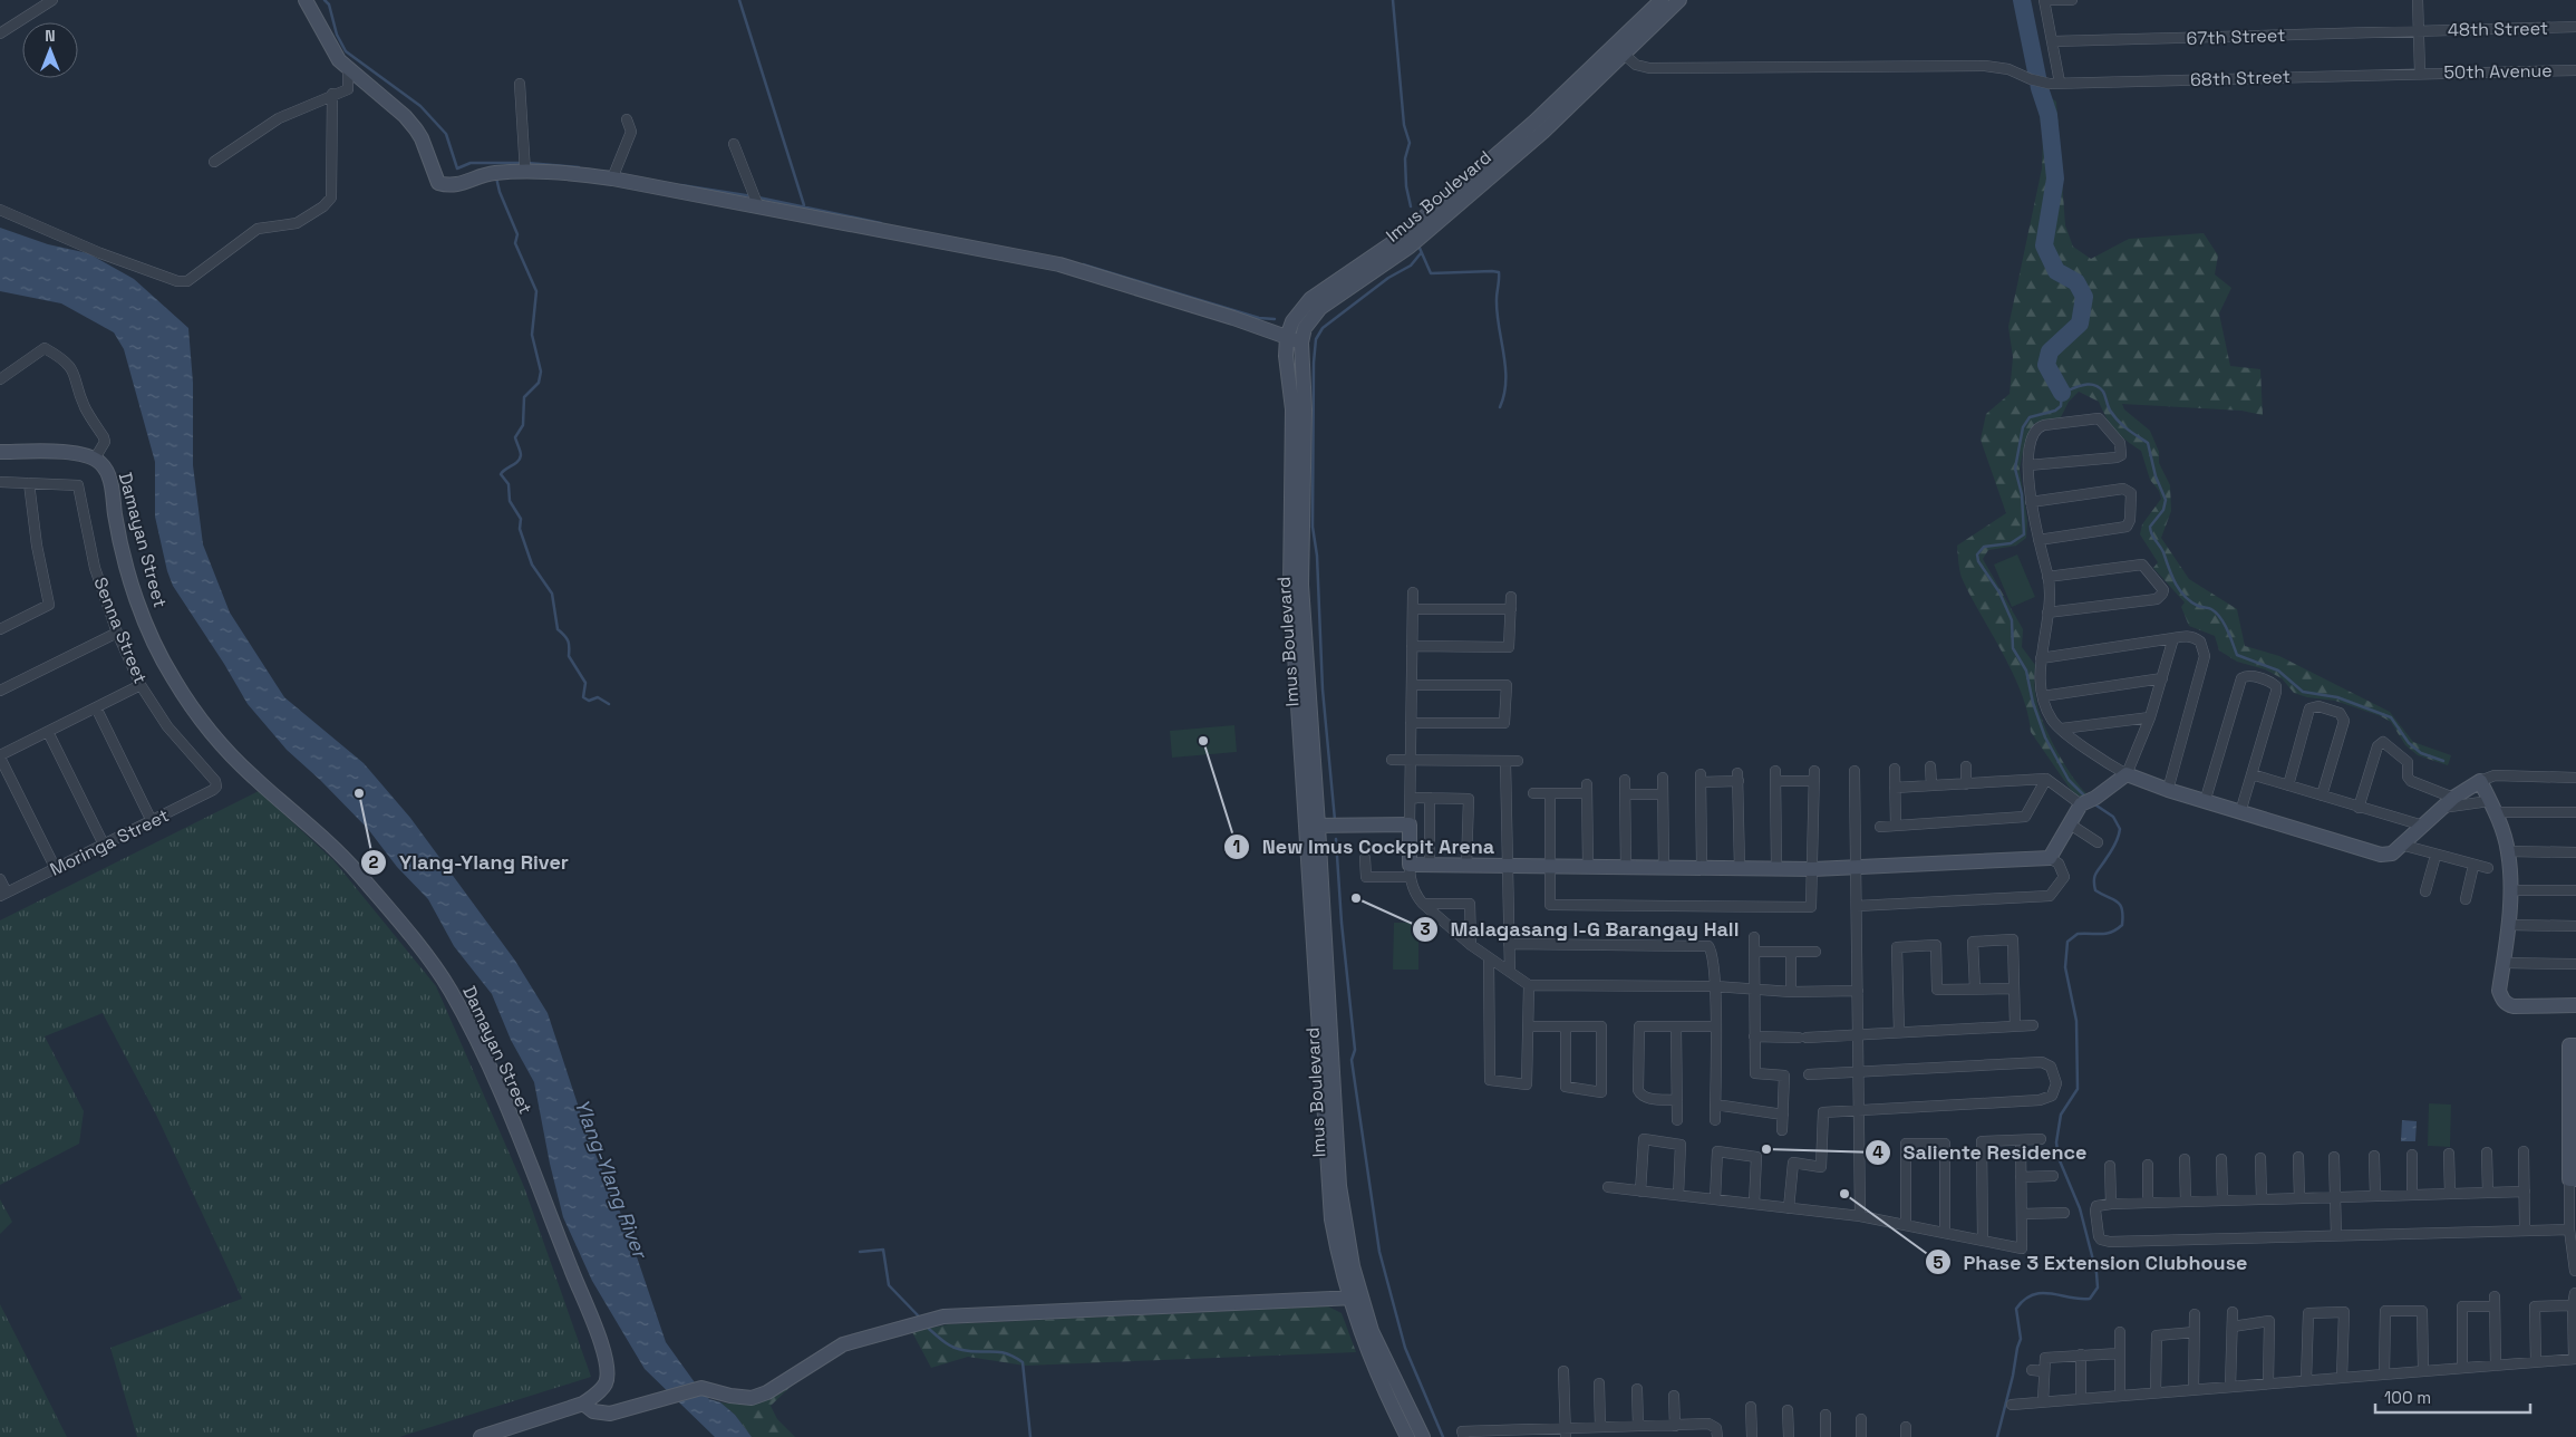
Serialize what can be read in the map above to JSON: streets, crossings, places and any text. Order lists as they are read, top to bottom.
{
  "streets": {
    "street": [
      "48th Street",
      "67th Street",
      "50th Avenue",
      "68th Street",
      "Imus Boulevard",
      "Damayan Street",
      "Senna Street",
      "Moringa Street"
    ]
  },
  "crossings": [
    ["48th Street", "67th Street"],
    ["50th Avenue", "68th Street"],
    ["68th Street", "Imus Boulevard"],
    ["Senna Street", "Moringa Street"]
  ],
  "water": ["Ylang-Ylang River"],
  "places": [
    "New Imus Cockpit Arena",
    "Ylang-Ylang River",
    "Malagasang I-G Barangay Hall",
    "Saliente Residence",
    "Phase 3 Extension Clubhouse"
  ],
  "scale_bar": "100 m",
  "north": "top"
}
